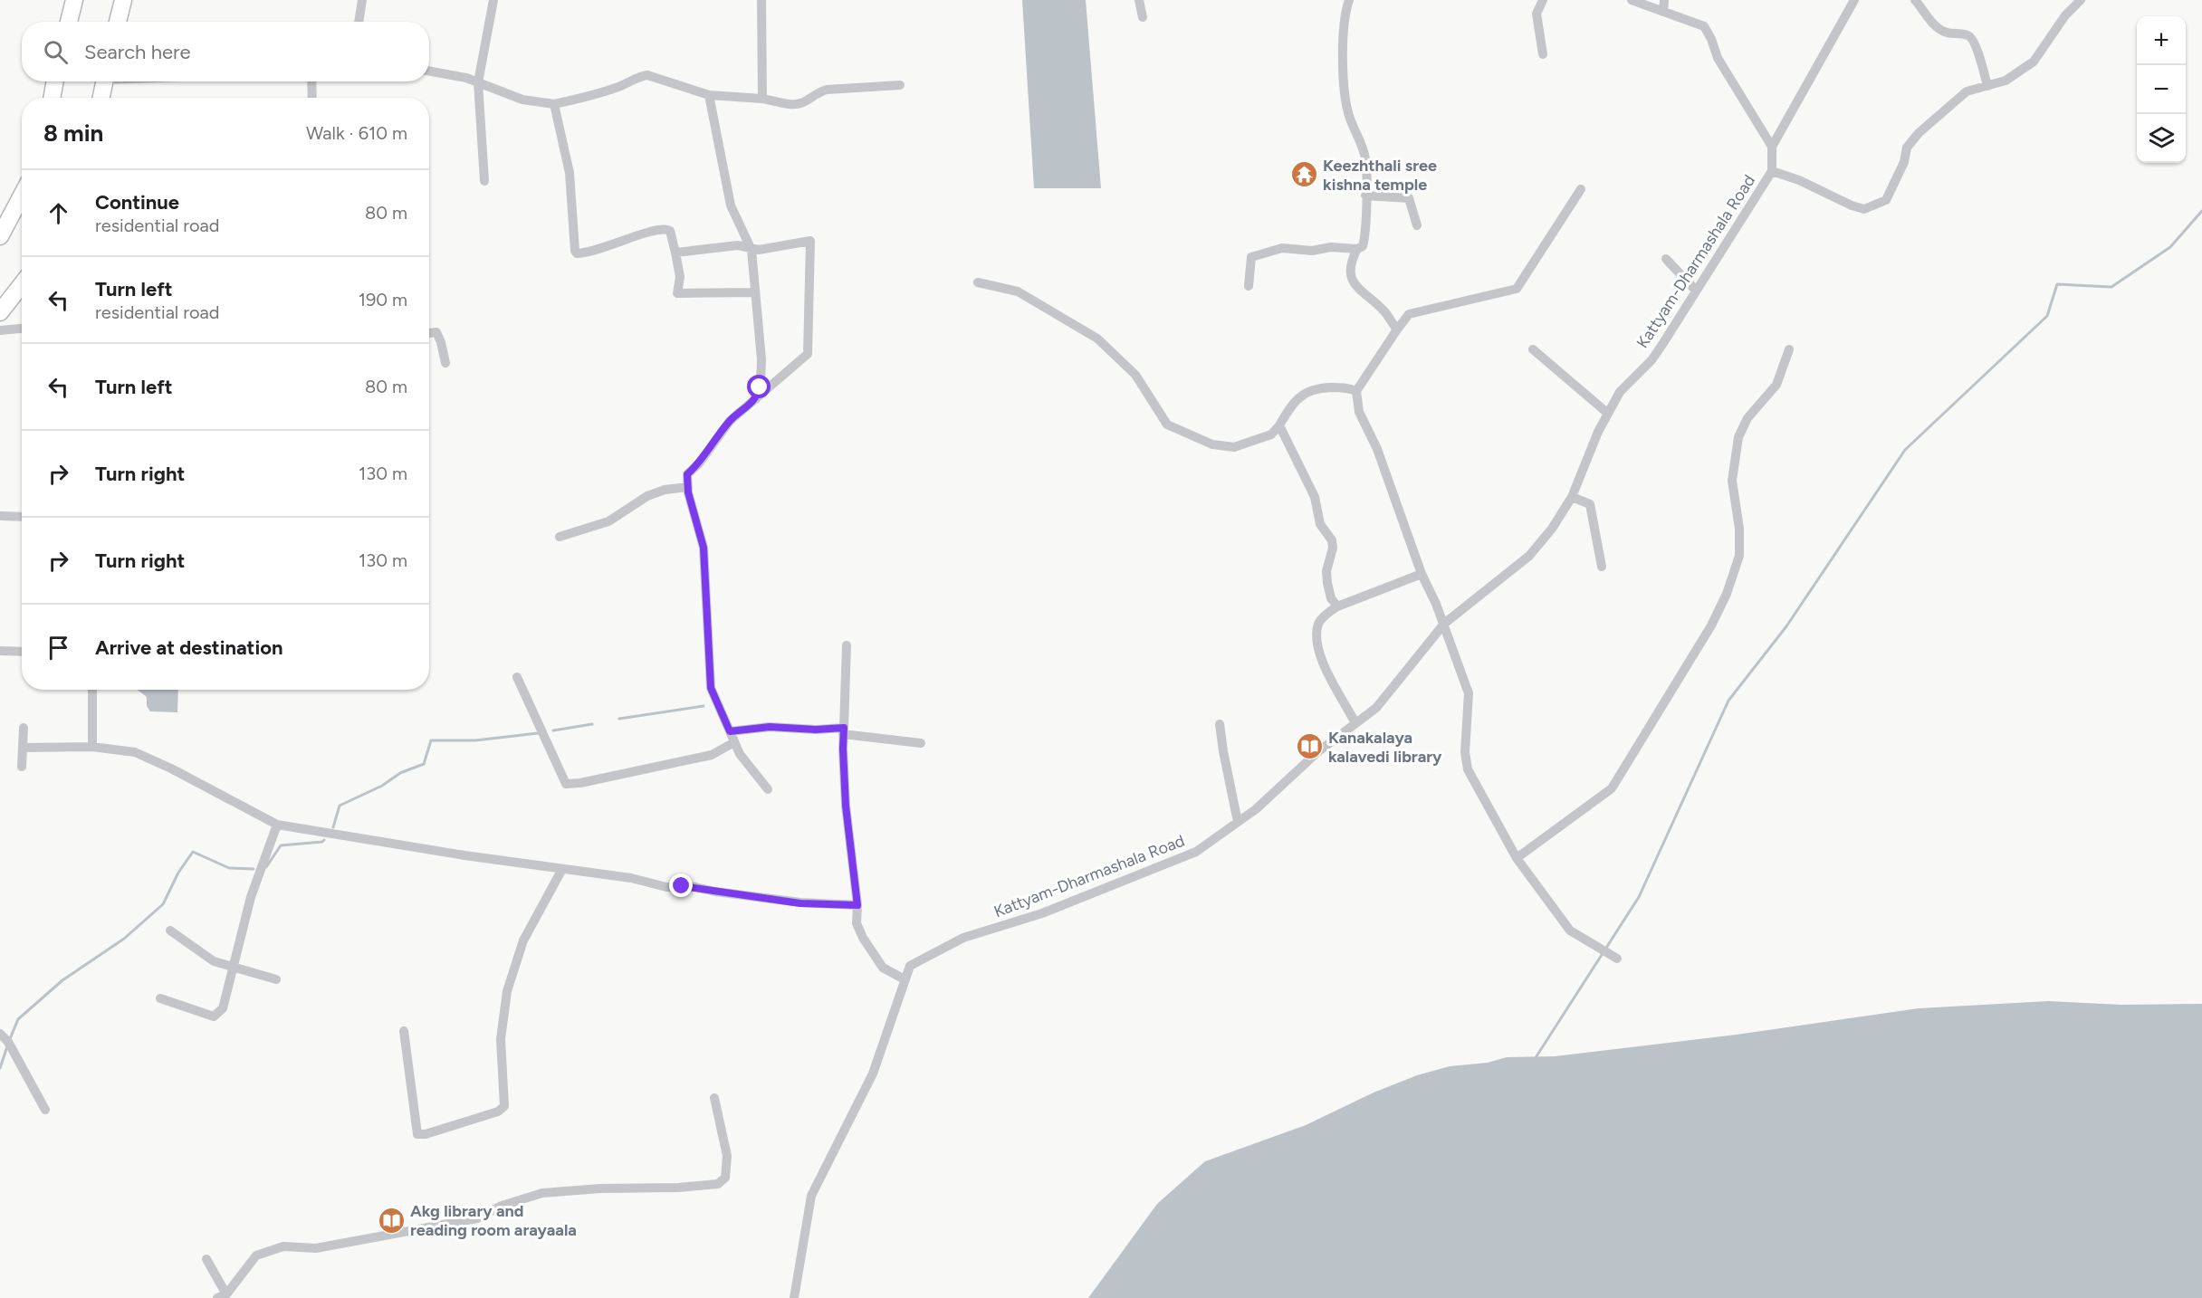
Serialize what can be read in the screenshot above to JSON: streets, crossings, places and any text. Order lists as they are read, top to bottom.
{
  "streets": {
    "street": ["Kattyam-Dharmashala Road"]
  },
  "places": {
    "temple": ["Keezhthali sree kishna temple"],
    "library": ["Kanakalaya kalavedi library", "Akg library and reading room arayaala"]
  },
  "page": {
    "map_buttons": ["+", "−"],
    "search": "Search here",
    "heading": ["8 min", "Walk · 610 m"],
    "list": [
      ["Continue", "residential road", "80 m"],
      ["Turn left", "residential road", "190 m"],
      ["Turn left", "80 m"],
      ["Turn right", "130 m"],
      ["Turn right", "130 m"],
      "Arrive at destination"
    ]
  }
}
